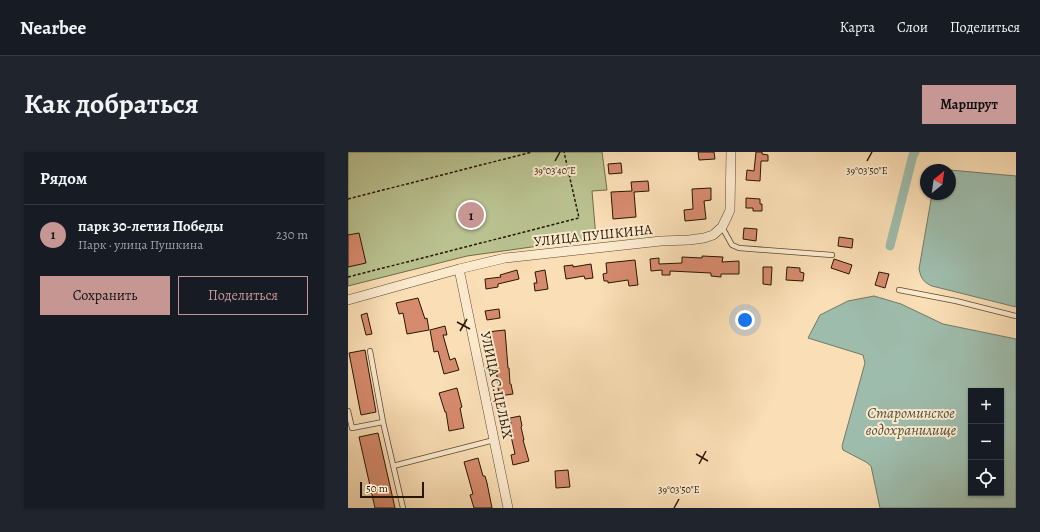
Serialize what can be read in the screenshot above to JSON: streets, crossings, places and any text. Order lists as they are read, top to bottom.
{
  "streets": {
    "street": ["УЛИЦА ПУШКИНА", "УЛИЦА С.ЦЕЛЫХ"]
  },
  "crossings": [
    ["УЛИЦА ПУШКИНА", "УЛИЦА С.ЦЕЛЫХ"]
  ],
  "water": ["Староминское водохранилище"],
  "scale_bar": "50 m",
  "north": "top right",
  "page": {
    "header": "Nearbee",
    "nav": ["Карта", "Слои", "Поделиться"],
    "title": "Как добраться",
    "buttons": [
      "Маршрут",
      ["Сохранить", "Поделиться"]
    ],
    "heading": "Рядом",
    "pins": "1",
    "list": [
      {
        "mark": "1",
        "name": "парк 30-летия Победы",
        "note": "Парк · улица Пушкина",
        "value": "230 m"
      }
    ],
    "map_buttons": ["+", "−"],
    "scale": "50 m"
  },
  "coordinates": ["39°03'40\"E", "39°03'50\"E"]
}
